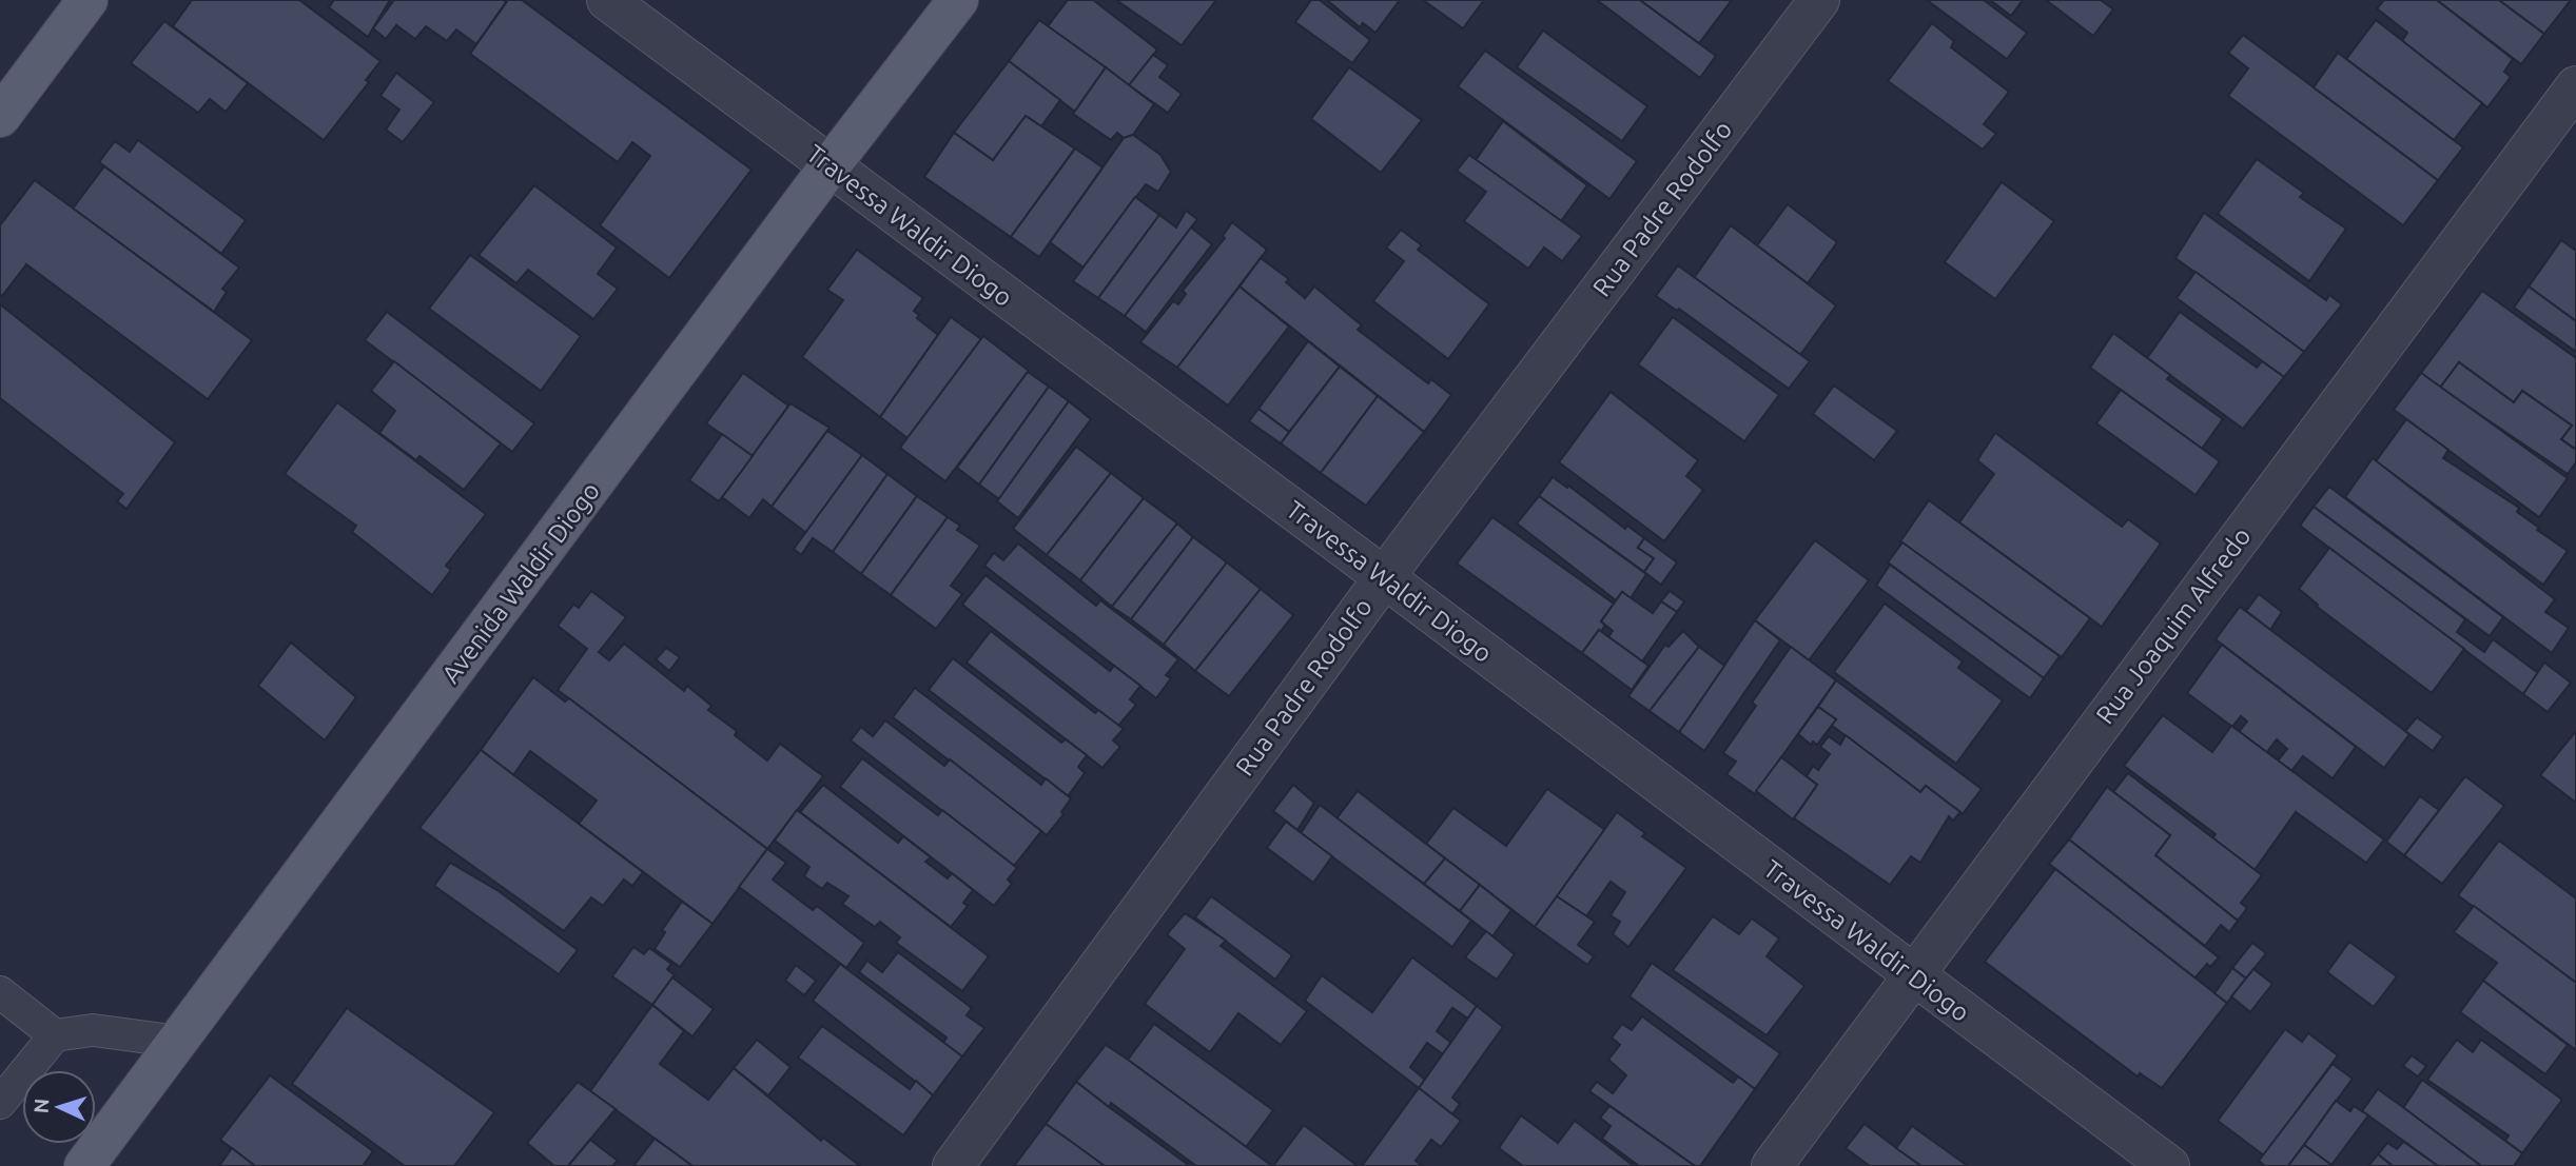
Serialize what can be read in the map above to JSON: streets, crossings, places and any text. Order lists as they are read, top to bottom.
{
  "streets": {
    "main road": ["Avenida Waldir Diogo"],
    "street": ["Rua Padre Rodolfo", "Travessa Waldir Diogo", "Rua Joaquim Alfredo"]
  },
  "crossings": [
    ["Rua Padre Rodolfo", "Travessa Waldir Diogo"],
    ["Travessa Waldir Diogo", "Avenida Waldir Diogo"],
    ["Travessa Waldir Diogo", "Rua Joaquim Alfredo"]
  ],
  "north": "left"
}
